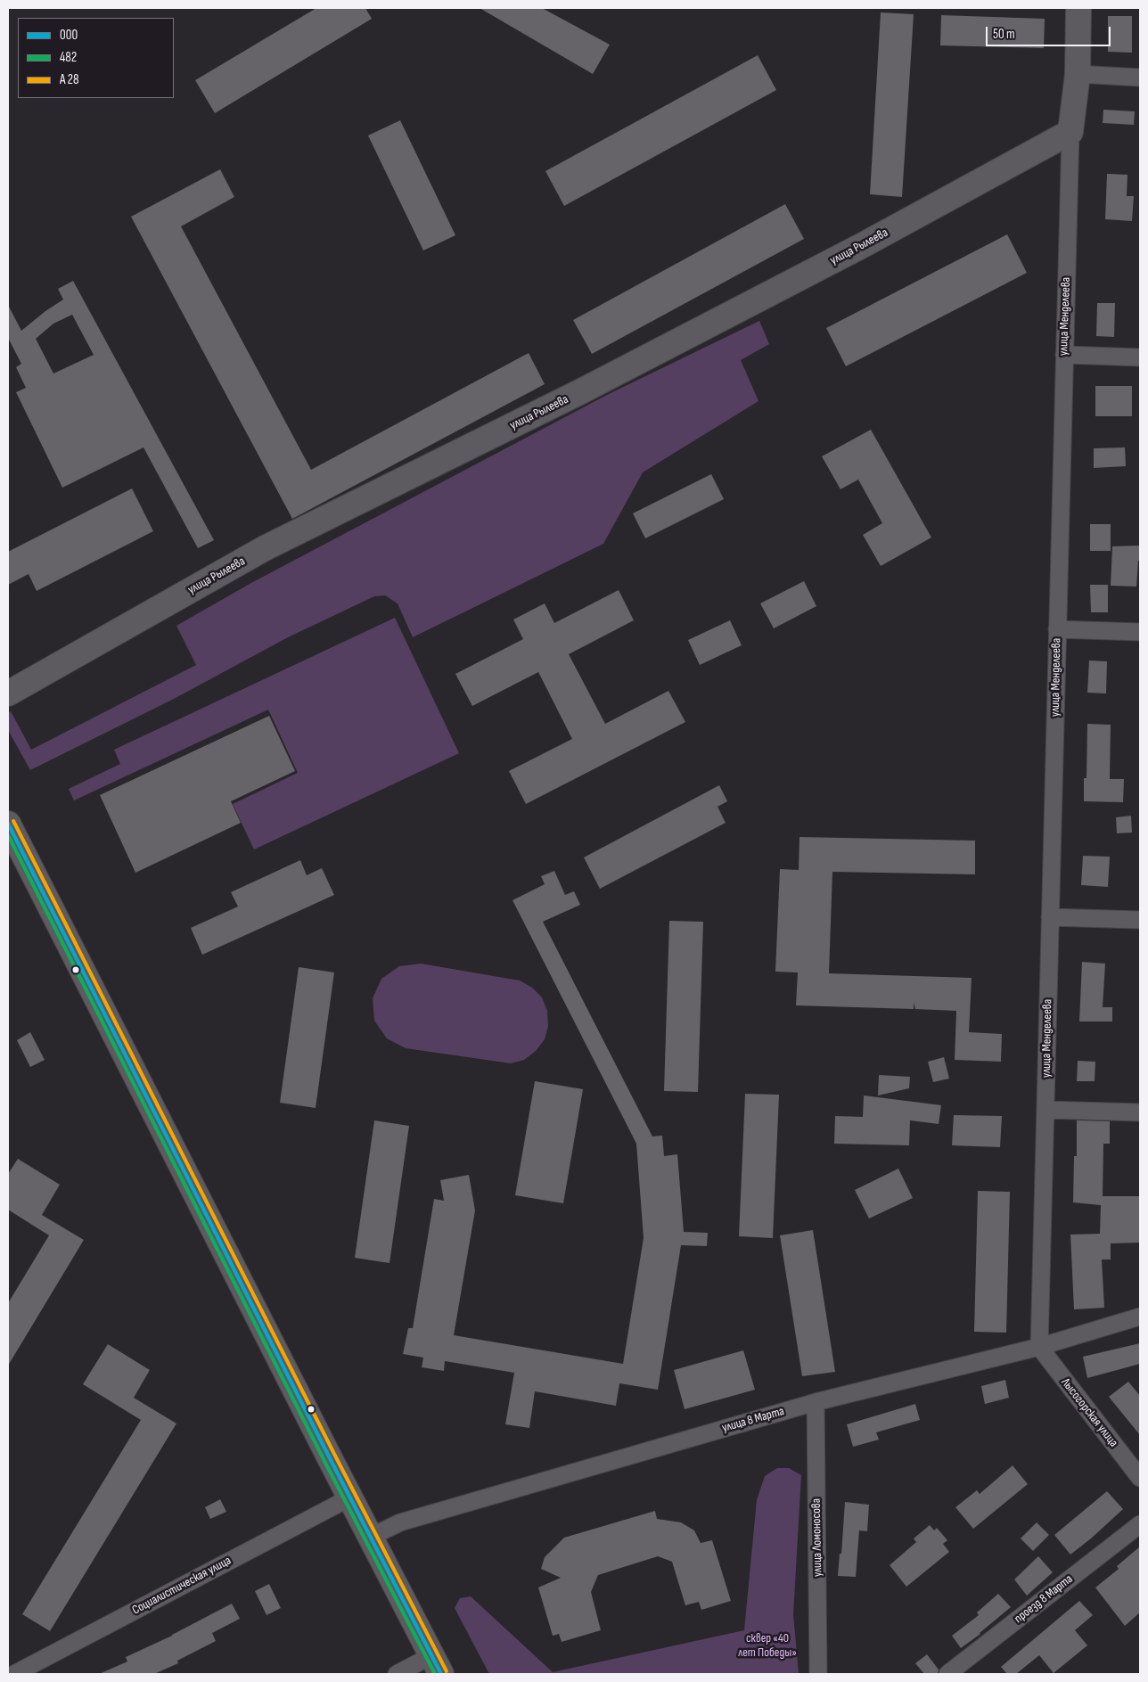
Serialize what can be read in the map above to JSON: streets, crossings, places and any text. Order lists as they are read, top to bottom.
{
  "streets": {
    "street": [
      "улица Рылеева",
      "улица Менделеева",
      "Лысогорская улица",
      "улица 8 Марта",
      "улица Ломоносова",
      "Социалистическая улица",
      "проезд 8 Марта"
    ]
  },
  "crossings": [
    ["улица Рылеева", "улица Менделеева"],
    ["улица Менделеева", "Лысогорская улица"],
    ["улица Менделеева", "улица 8 Марта"],
    ["Лысогорская улица", "улица 8 Марта"],
    ["улица 8 Марта", "улица Ломоносова"]
  ],
  "parks": ["cквер «40 лет Победы»"],
  "lines": ["transit line 000", "transit line 482"],
  "legend": ["000", "482", "А 28"],
  "scale_bar": "50 m"
}
